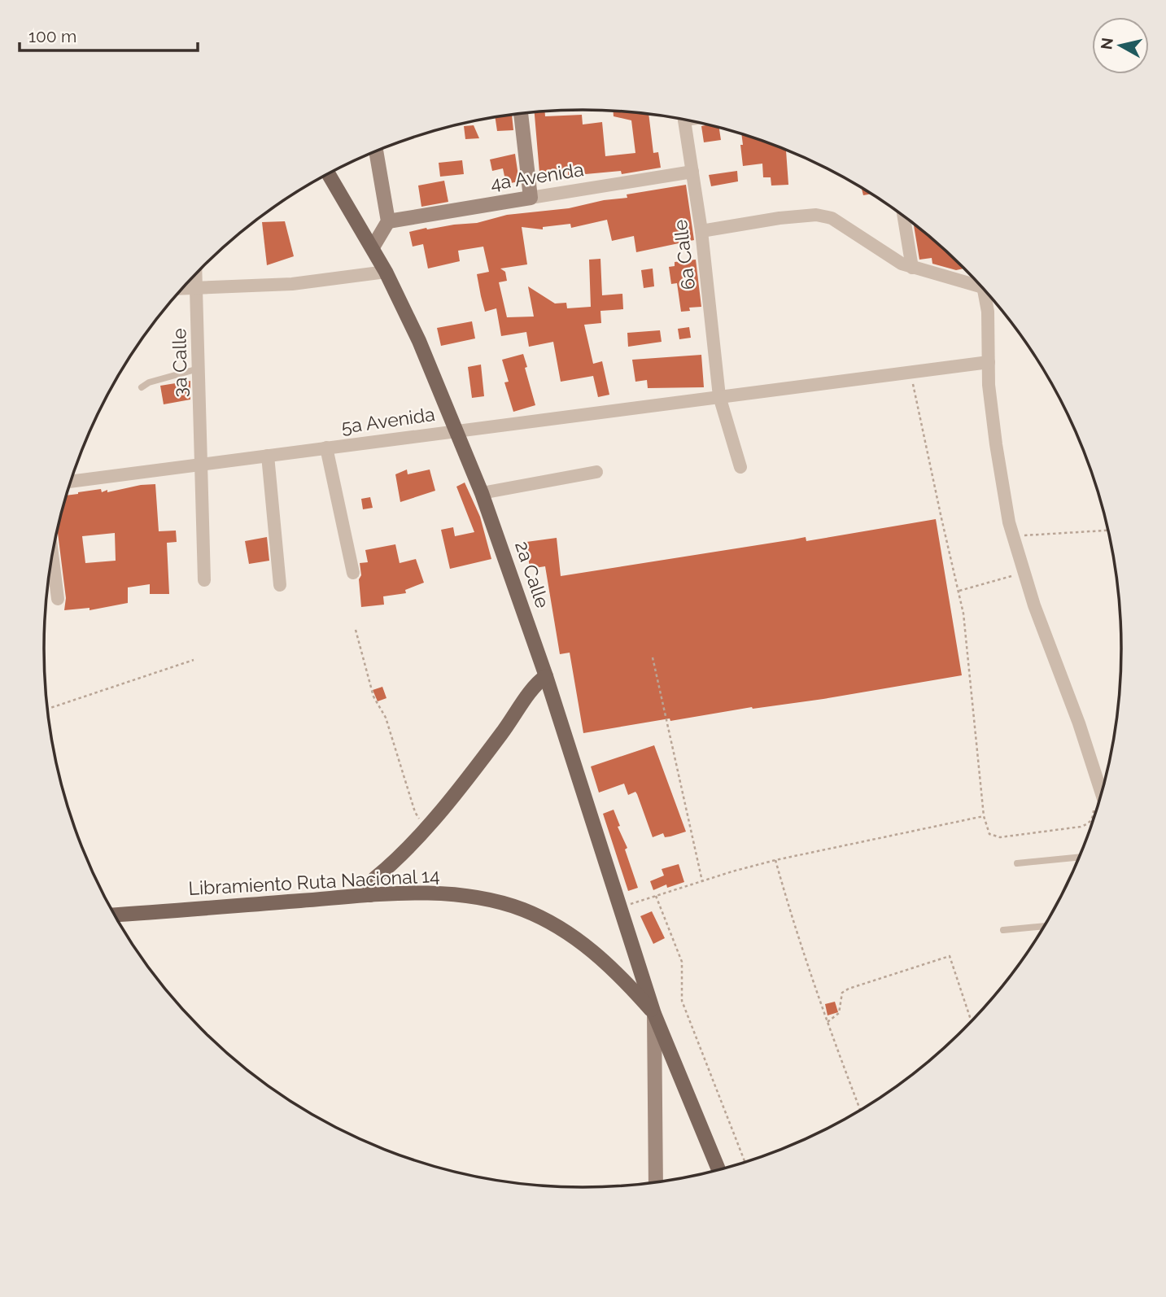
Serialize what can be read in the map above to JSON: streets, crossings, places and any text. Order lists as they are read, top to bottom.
{
  "streets": {
    "main road": ["2a Calle", "Libramiento Ruta Nacional 14"],
    "street": [
      "4a Avenida",
      "6a Calle",
      "3a Calle",
      "5a Avenida"
    ]
  },
  "crossings": [
    ["4a Avenida", "6a Calle"],
    ["6a Calle", "5a Avenida"],
    ["3a Calle", "5a Avenida"],
    ["5a Avenida", "2a Calle"],
    ["2a Calle", "Libramiento Ruta Nacional 14"]
  ],
  "scale_bar": "100 m",
  "north": "left"
}
